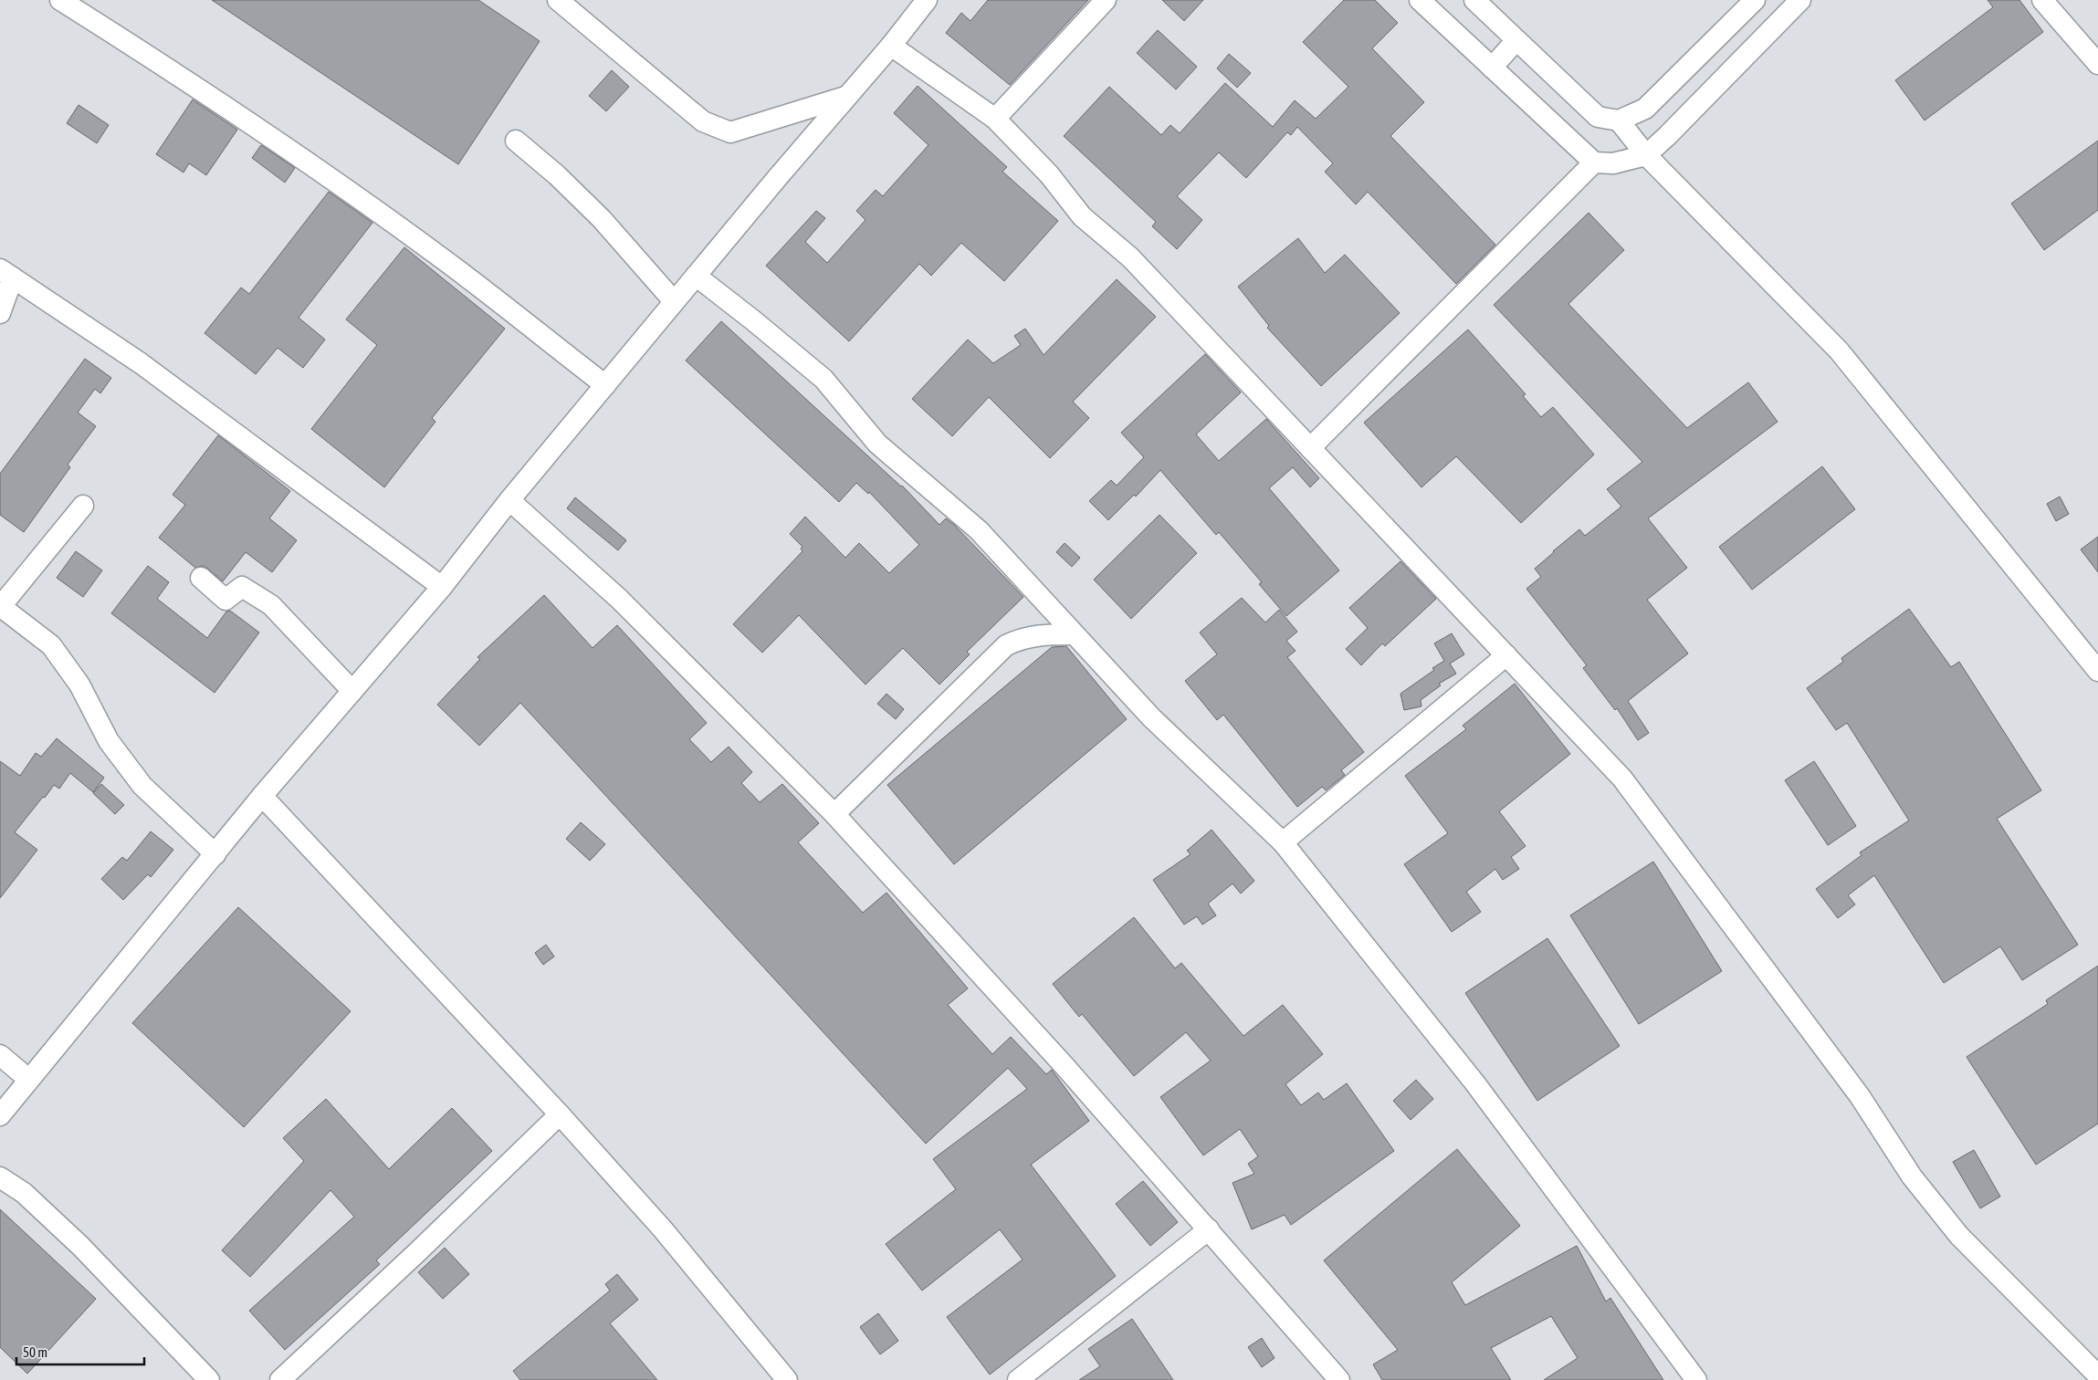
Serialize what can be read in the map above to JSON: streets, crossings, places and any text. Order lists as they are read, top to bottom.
{
  "scale_bar": "50 m"
}
